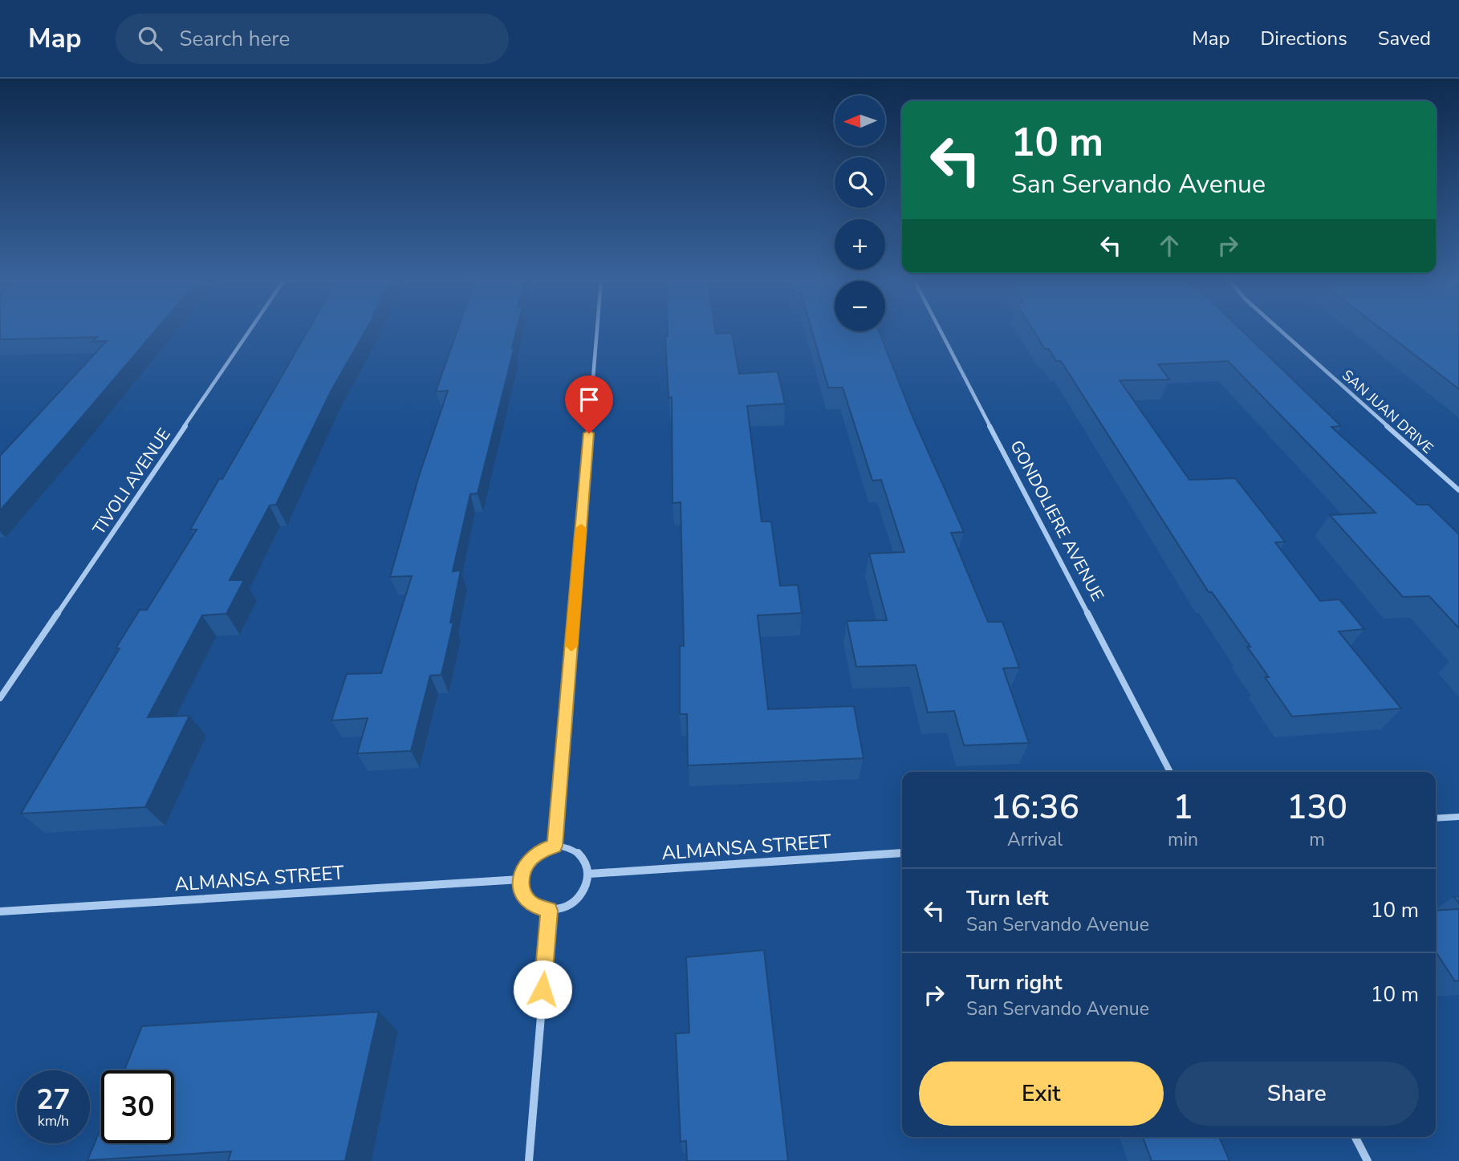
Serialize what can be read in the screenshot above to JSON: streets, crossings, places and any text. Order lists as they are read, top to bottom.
{
  "streets": {
    "street": [
      "SAN JUAN DRIVE",
      "TIVOLI AVENUE",
      "GONDOLIERE AVENUE",
      "ALMANSA STREET"
    ]
  },
  "north": "left",
  "page": {
    "header": "Map",
    "search": "Search here",
    "nav": ["Map", "Directions", "Saved"],
    "map_buttons": ["+", "−"],
    "turn": ["10 m", "San Servando Avenue"],
    "eta": [
      "16:36",
      "Arrival",
      "1",
      "min",
      "130",
      "m"
    ],
    "list": [
      {
        "name": "Turn left",
        "note": "San Servando Avenue",
        "value": "10 m"
      },
      {
        "name": "Turn right",
        "note": "San Servando Avenue",
        "value": "10 m"
      }
    ],
    "buttons": ["Exit", "Share"],
    "speed": "27 km/h",
    "limit": "30"
  }
}
